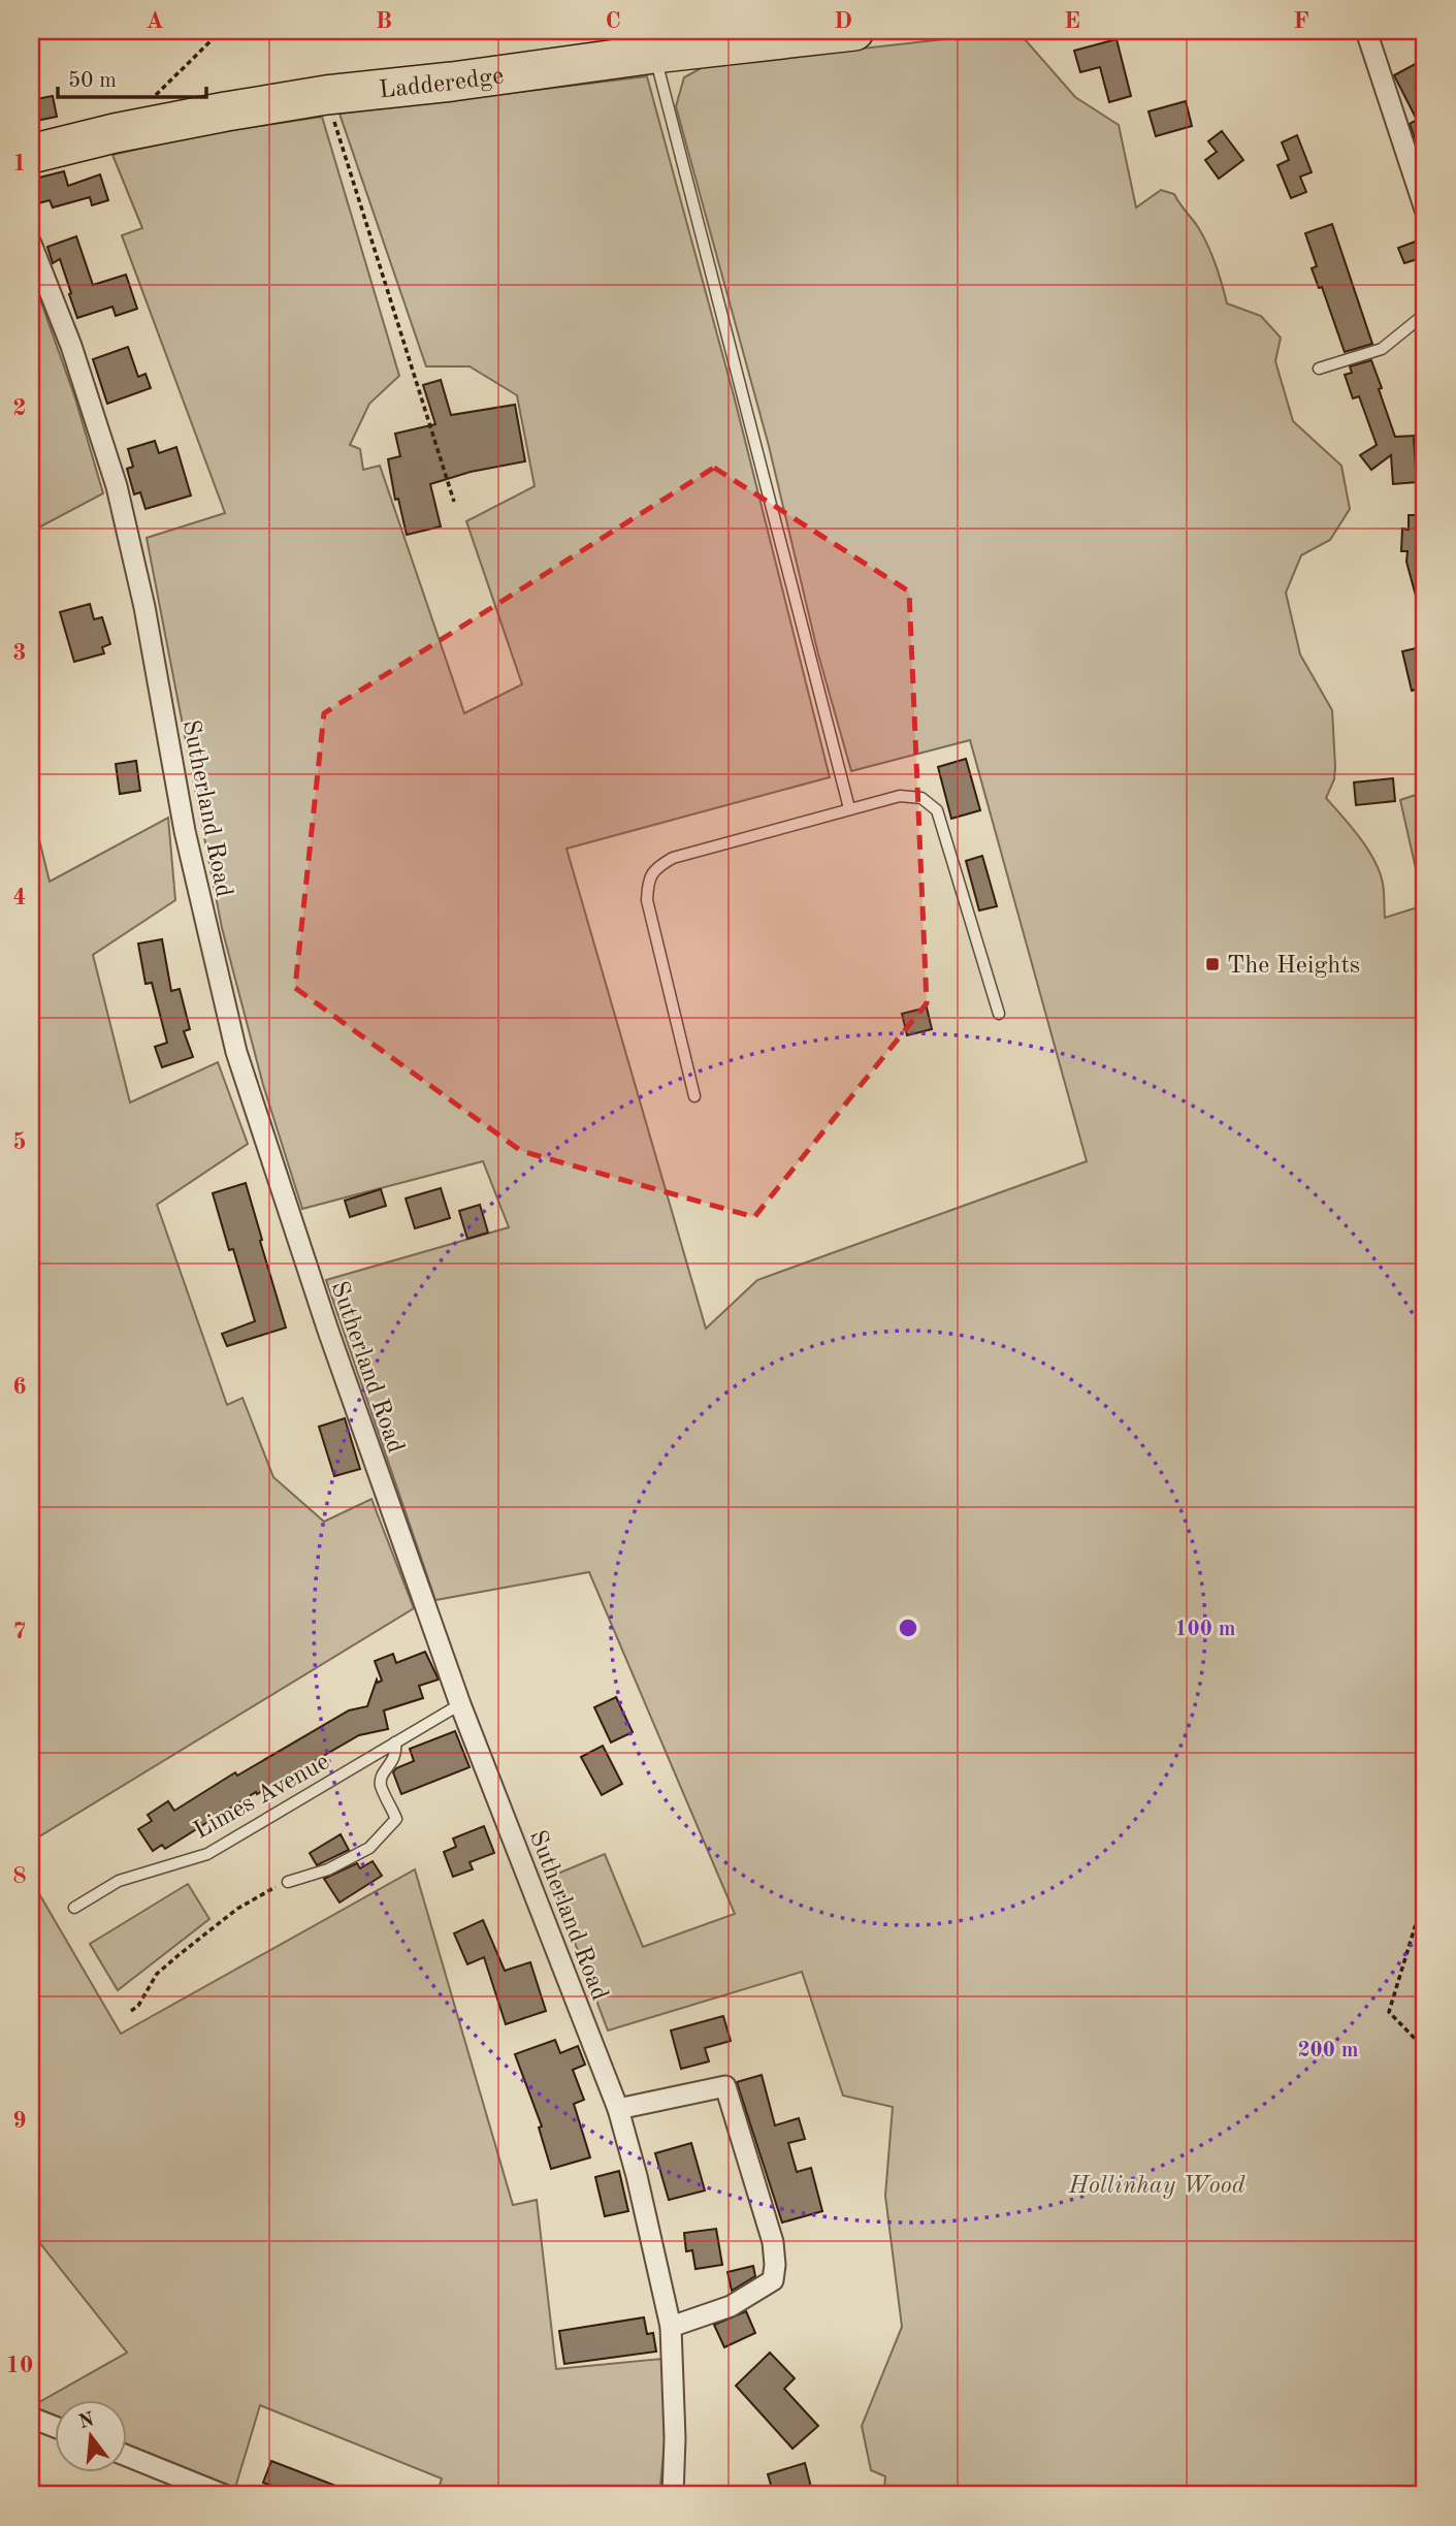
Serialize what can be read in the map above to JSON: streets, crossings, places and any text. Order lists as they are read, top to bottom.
{
  "streets": {
    "highway": ["Ladderedge"],
    "street": ["Sutherland Road"],
    "lane": ["Limes Avenue"]
  },
  "crossings": [
    ["Sutherland Road", "Limes Avenue"]
  ],
  "parks": ["Hollinhay Wood"],
  "places": {
    "transit": ["The Heights"]
  },
  "scale_bar": "50 m",
  "north": "top",
  "grid": {
    "columns": [
      "A",
      "B",
      "C",
      "D",
      "E",
      "F"
    ],
    "rows": [
      "1",
      "2",
      "3",
      "4",
      "5",
      "6",
      "7",
      "8",
      "9",
      "10"
    ]
  },
  "rings": ["100 m", "200 m"]
}
